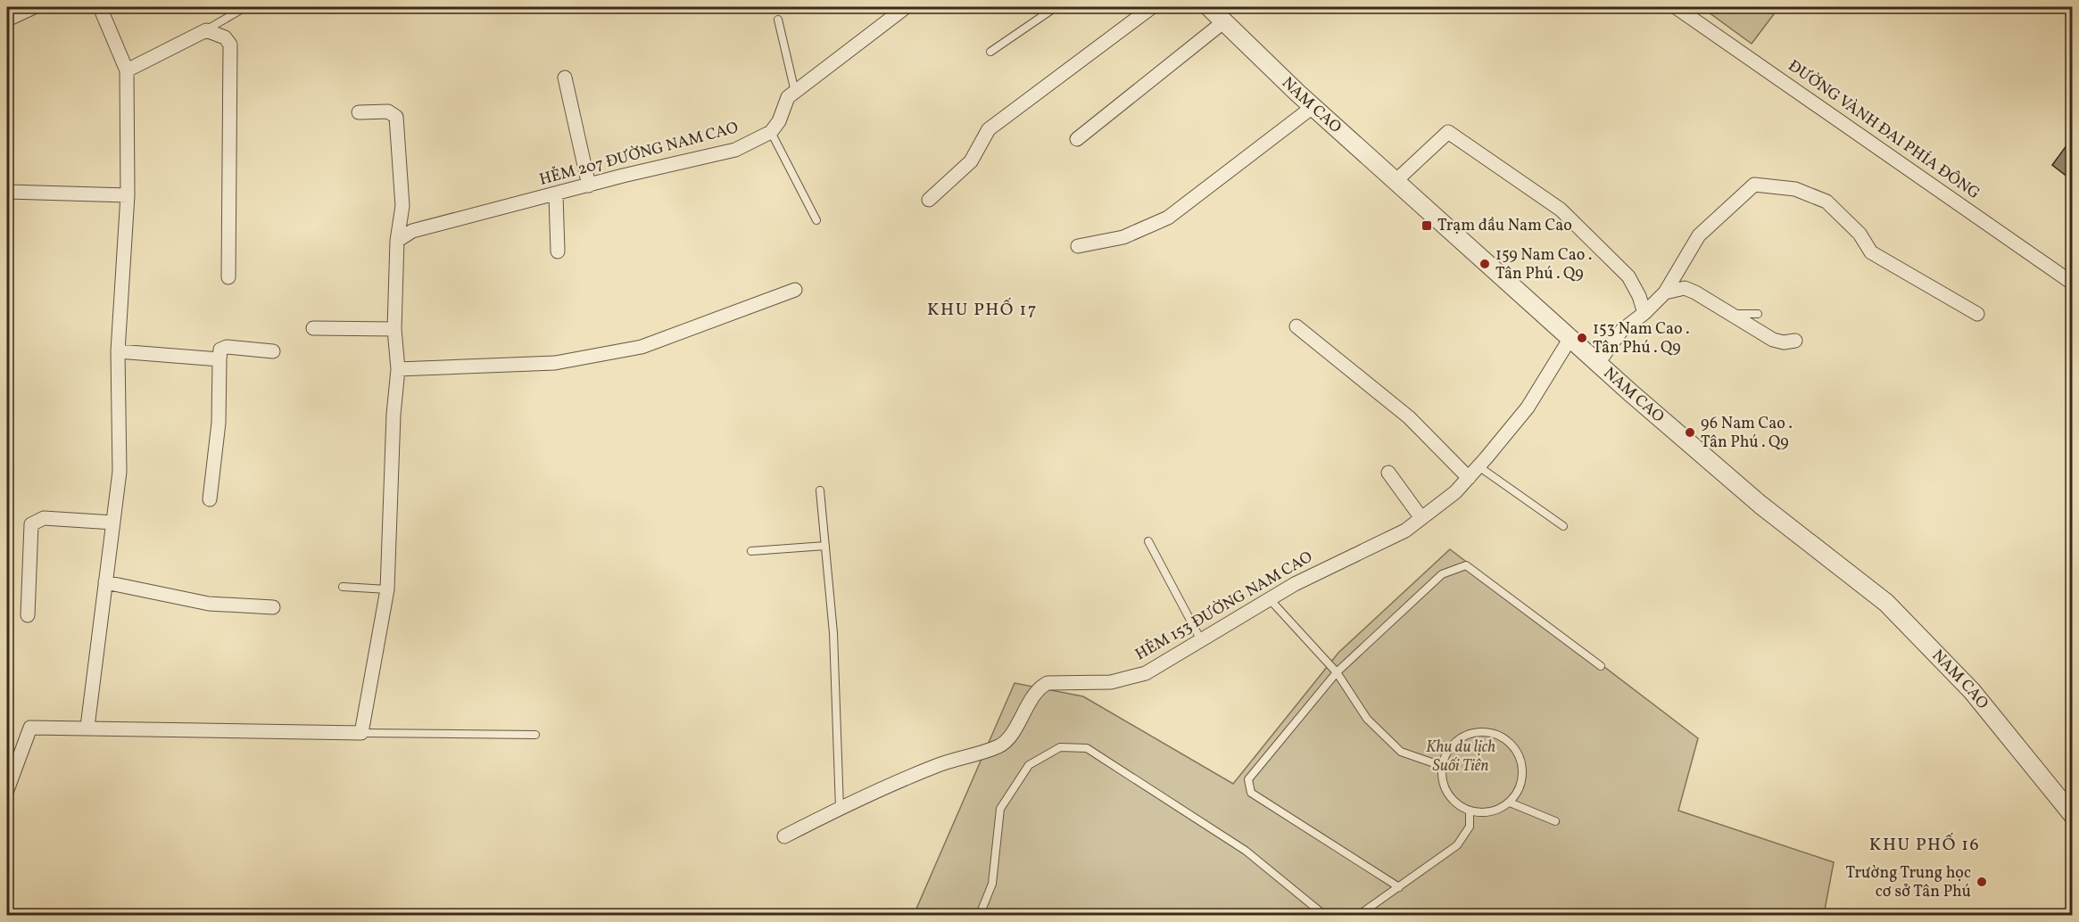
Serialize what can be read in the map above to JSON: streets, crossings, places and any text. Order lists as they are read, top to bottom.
{
  "streets": {
    "street": [
      "NAM CAO",
      "ĐƯỜNG VÀNH ĐAI PHÍA ĐÔNG",
      "HẺM 207 ĐƯỜNG NAM CAO",
      "HẺM 153 ĐƯỜNG NAM CAO"
    ]
  },
  "crossings": [
    ["NAM CAO", "HẺM 153 ĐƯỜNG NAM CAO"]
  ],
  "districts": ["KHU PHỐ 17", "KHU PHỐ 16"],
  "parks": ["Khu du lịch Suối Tiên"],
  "places": {
    "transit": ["Trạm đầu Nam Cao"],
    "other": [
      "159 Nam Cao . Tân Phú . Q9",
      "153 Nam Cao . Tân Phú . Q9",
      "96 Nam Cao . Tân Phú . Q9",
      "Trường Trung học cơ sở Tân Phú"
    ]
  }
}
